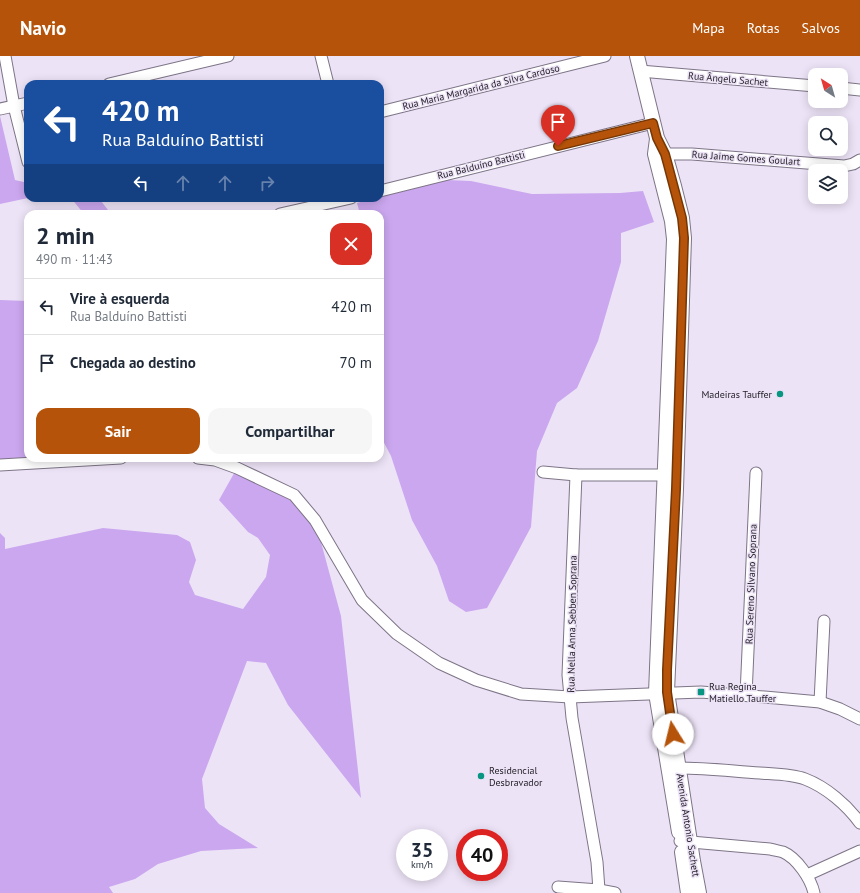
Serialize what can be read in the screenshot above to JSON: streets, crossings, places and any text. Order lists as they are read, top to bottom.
{
  "streets": {
    "street": [
      "Rua Ângelo Sachet",
      "Rua Maria Margarida da Silva Cardoso",
      "Rua Jaime Gomes Goulart",
      "Rua Balduíno Battisti",
      "Rua Sereno Silvano Soprana",
      "Rua Nella Anna Sebben Soprana",
      "Avenida Antonio Sachett"
    ]
  },
  "crossings": [
    ["Rua Ângelo Sachet", "Avenida Antonio Sachett"],
    ["Rua Jaime Gomes Goulart", "Avenida Antonio Sachett"],
    ["Rua Balduíno Battisti", "Avenida Antonio Sachett"]
  ],
  "places": {
    "other": ["Madeiras Tauffer", "Residencial Desbravador"],
    "transit": ["Rua Regina Matiello Tauffer"]
  },
  "north": "top left",
  "page": {
    "header": "Navio",
    "nav": ["Mapa", "Rotas", "Salvos"],
    "turn": ["420 m", "Rua Balduíno Battisti"],
    "heading": ["2 min", "490 m · 11:43"],
    "list": [
      {
        "name": "Vire à esquerda",
        "note": "Rua Balduíno Battisti",
        "value": "420 m"
      },
      {
        "name": "Chegada ao destino",
        "value": "70 m"
      }
    ],
    "buttons": ["Sair", "Compartilhar"],
    "speed": "35 km/h",
    "limit": "40"
  }
}
